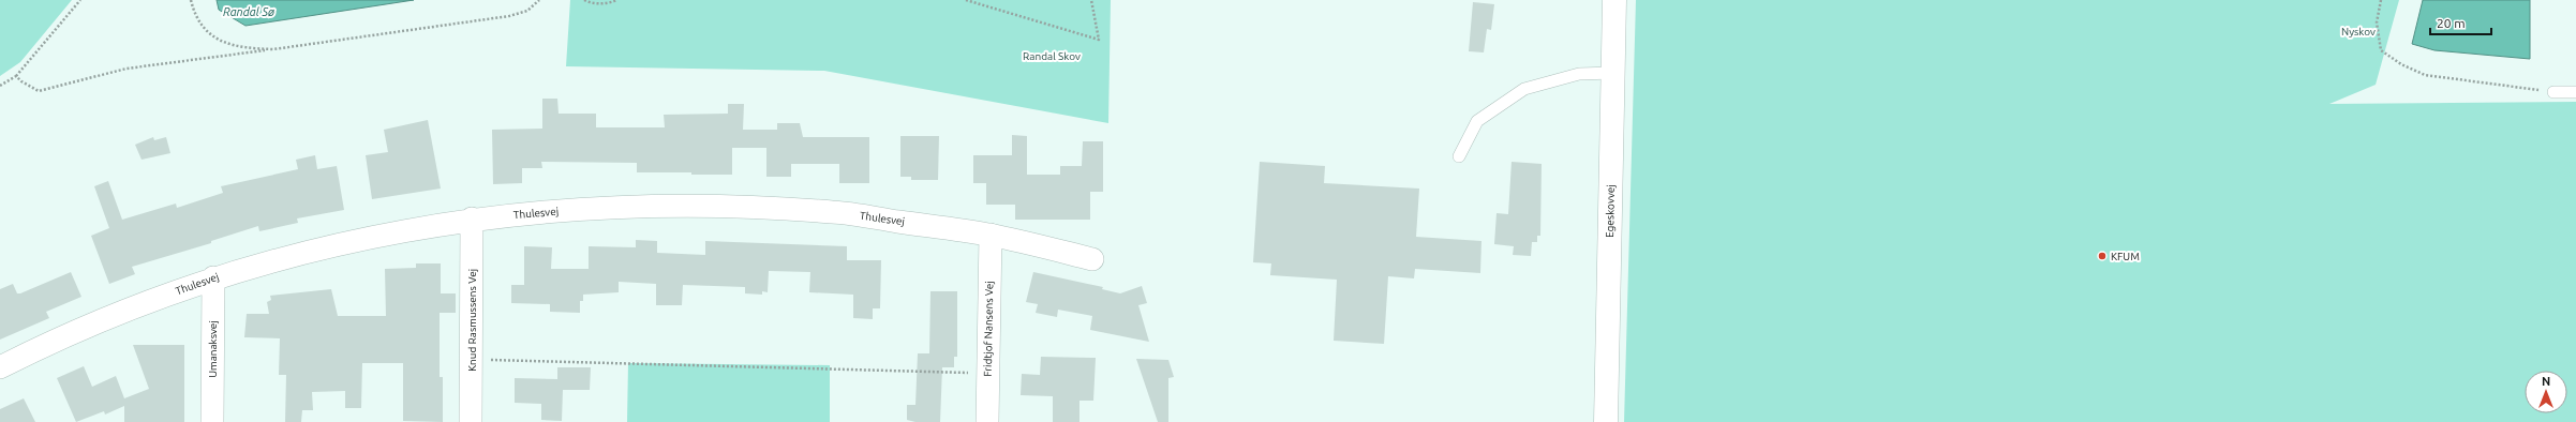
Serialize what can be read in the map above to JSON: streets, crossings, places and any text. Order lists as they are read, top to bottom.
{
  "streets": {
    "street": [
      "Egeskovvej",
      "Thulesvej",
      "Knud Rasmussens Vej",
      "Fridtjof Nansens Vej",
      "Umanaksvej"
    ]
  },
  "crossings": [
    ["Thulesvej", "Knud Rasmussens Vej"],
    ["Thulesvej", "Fridtjof Nansens Vej"],
    ["Thulesvej", "Umanaksvej"]
  ],
  "water": ["Randal Sø"],
  "parks": ["Nyskov", "Randal Skov"],
  "places": ["KFUM"],
  "scale_bar": "20 m",
  "north": "top"
}
